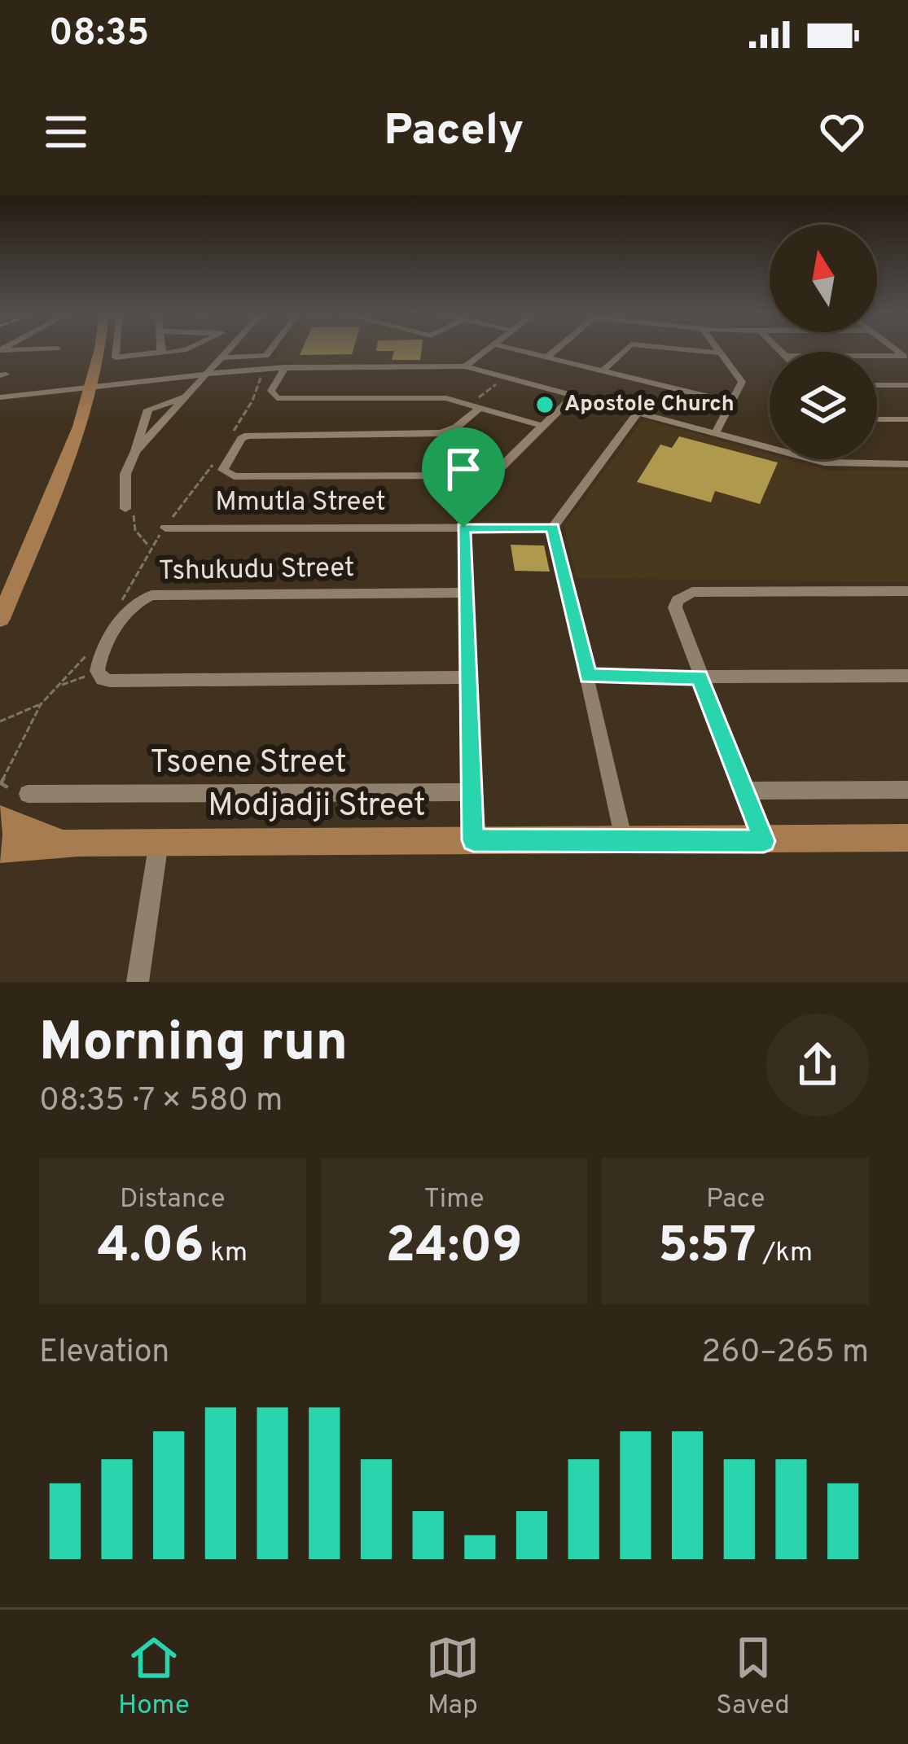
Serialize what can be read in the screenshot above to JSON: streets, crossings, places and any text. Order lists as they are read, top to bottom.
{
  "streets": {
    "street": [
      "Mmutla Street",
      "Tshukudu Street",
      "Tsoene Street",
      "Modjadji Street"
    ]
  },
  "places": ["Apostole Church"],
  "north": "top",
  "page": {
    "status": "08:35",
    "header": "Pacely",
    "heading": ["Morning run", "08:35 · 7 × 580 m"],
    "stats": [
      ["Distance", "4.06 km"],
      ["Time", "24:09"],
      ["Pace", "5:57 /km"]
    ],
    "chart": ["Elevation", "260–265 m"],
    "tabs": ["Home", "Map", "Saved"]
  }
}
